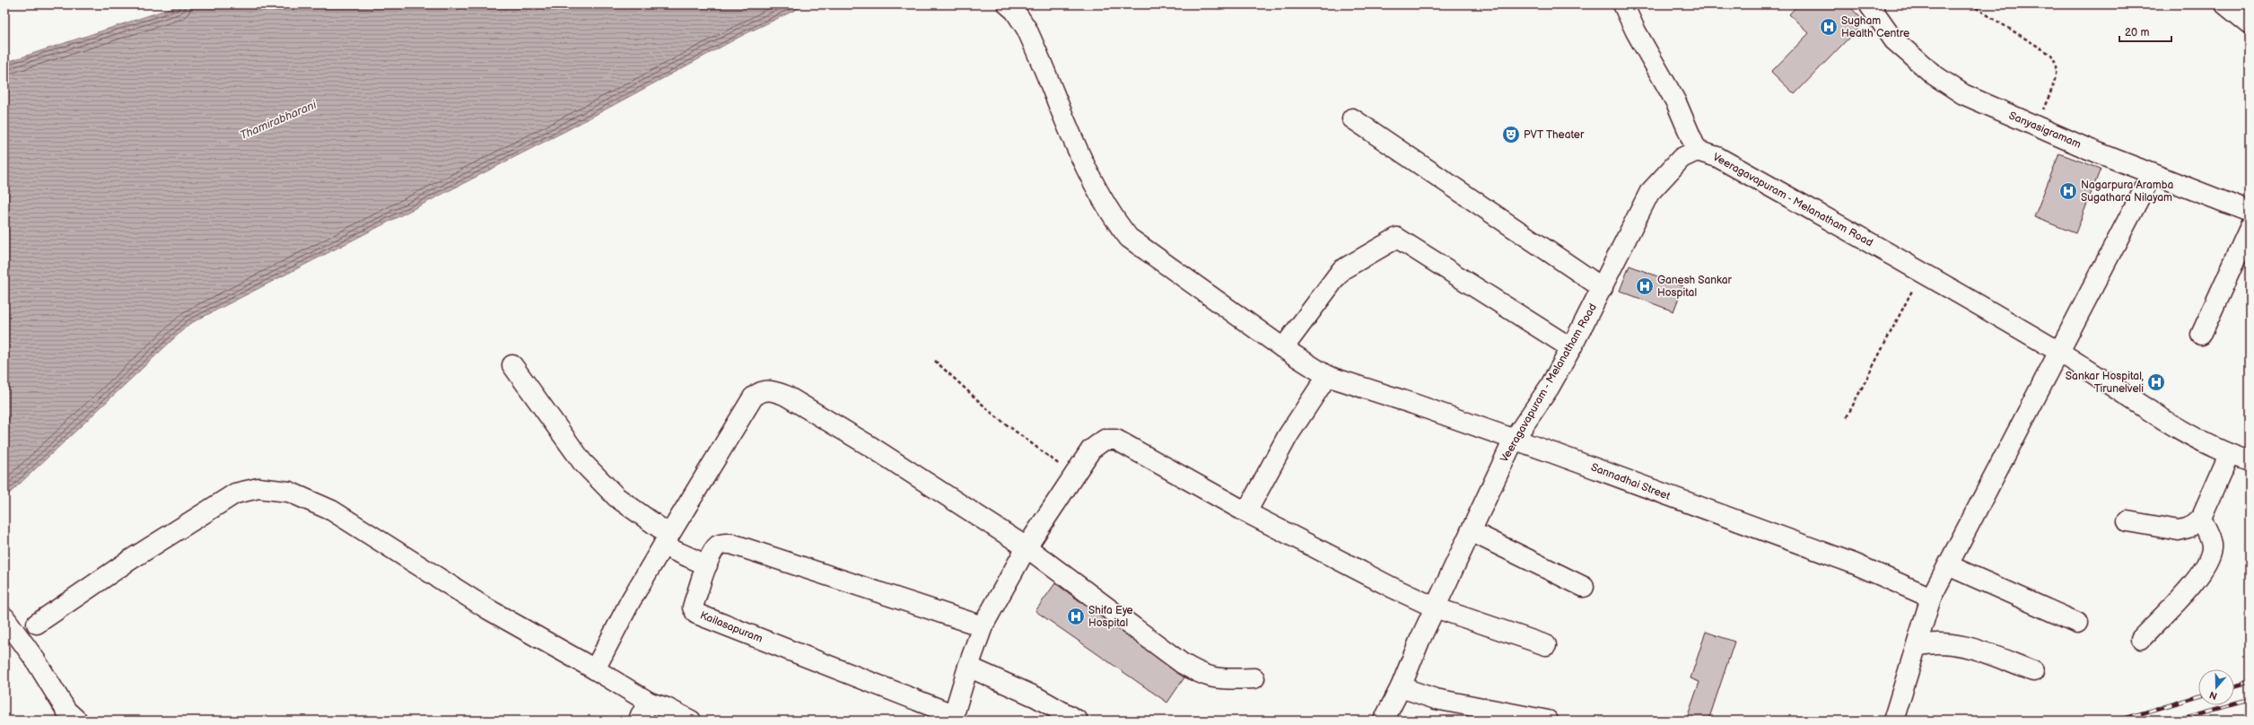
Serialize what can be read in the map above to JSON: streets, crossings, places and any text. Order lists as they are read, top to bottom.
{
  "streets": {
    "street": [
      "Sanyasigramam",
      "Veeragavapuram - Melanatham Road",
      "Sannadhai Street",
      "Kailasapuram"
    ]
  },
  "crossings": [
    ["Veeragavapuram - Melanatham Road", "Sannadhai Street"]
  ],
  "water": ["Thamirabharani"],
  "places": {
    "hospital": [
      "Sugham Health Centre",
      "Nagarpura Aramba Sugathara Nilayam",
      "Ganesh Sankar Hospital",
      "Sankar Hospital, Tirunelveli",
      "Shifa Eye Hospital"
    ],
    "theatre": ["PVT Theater"]
  },
  "scale_bar": "20 m",
  "north": "bottom"
}
